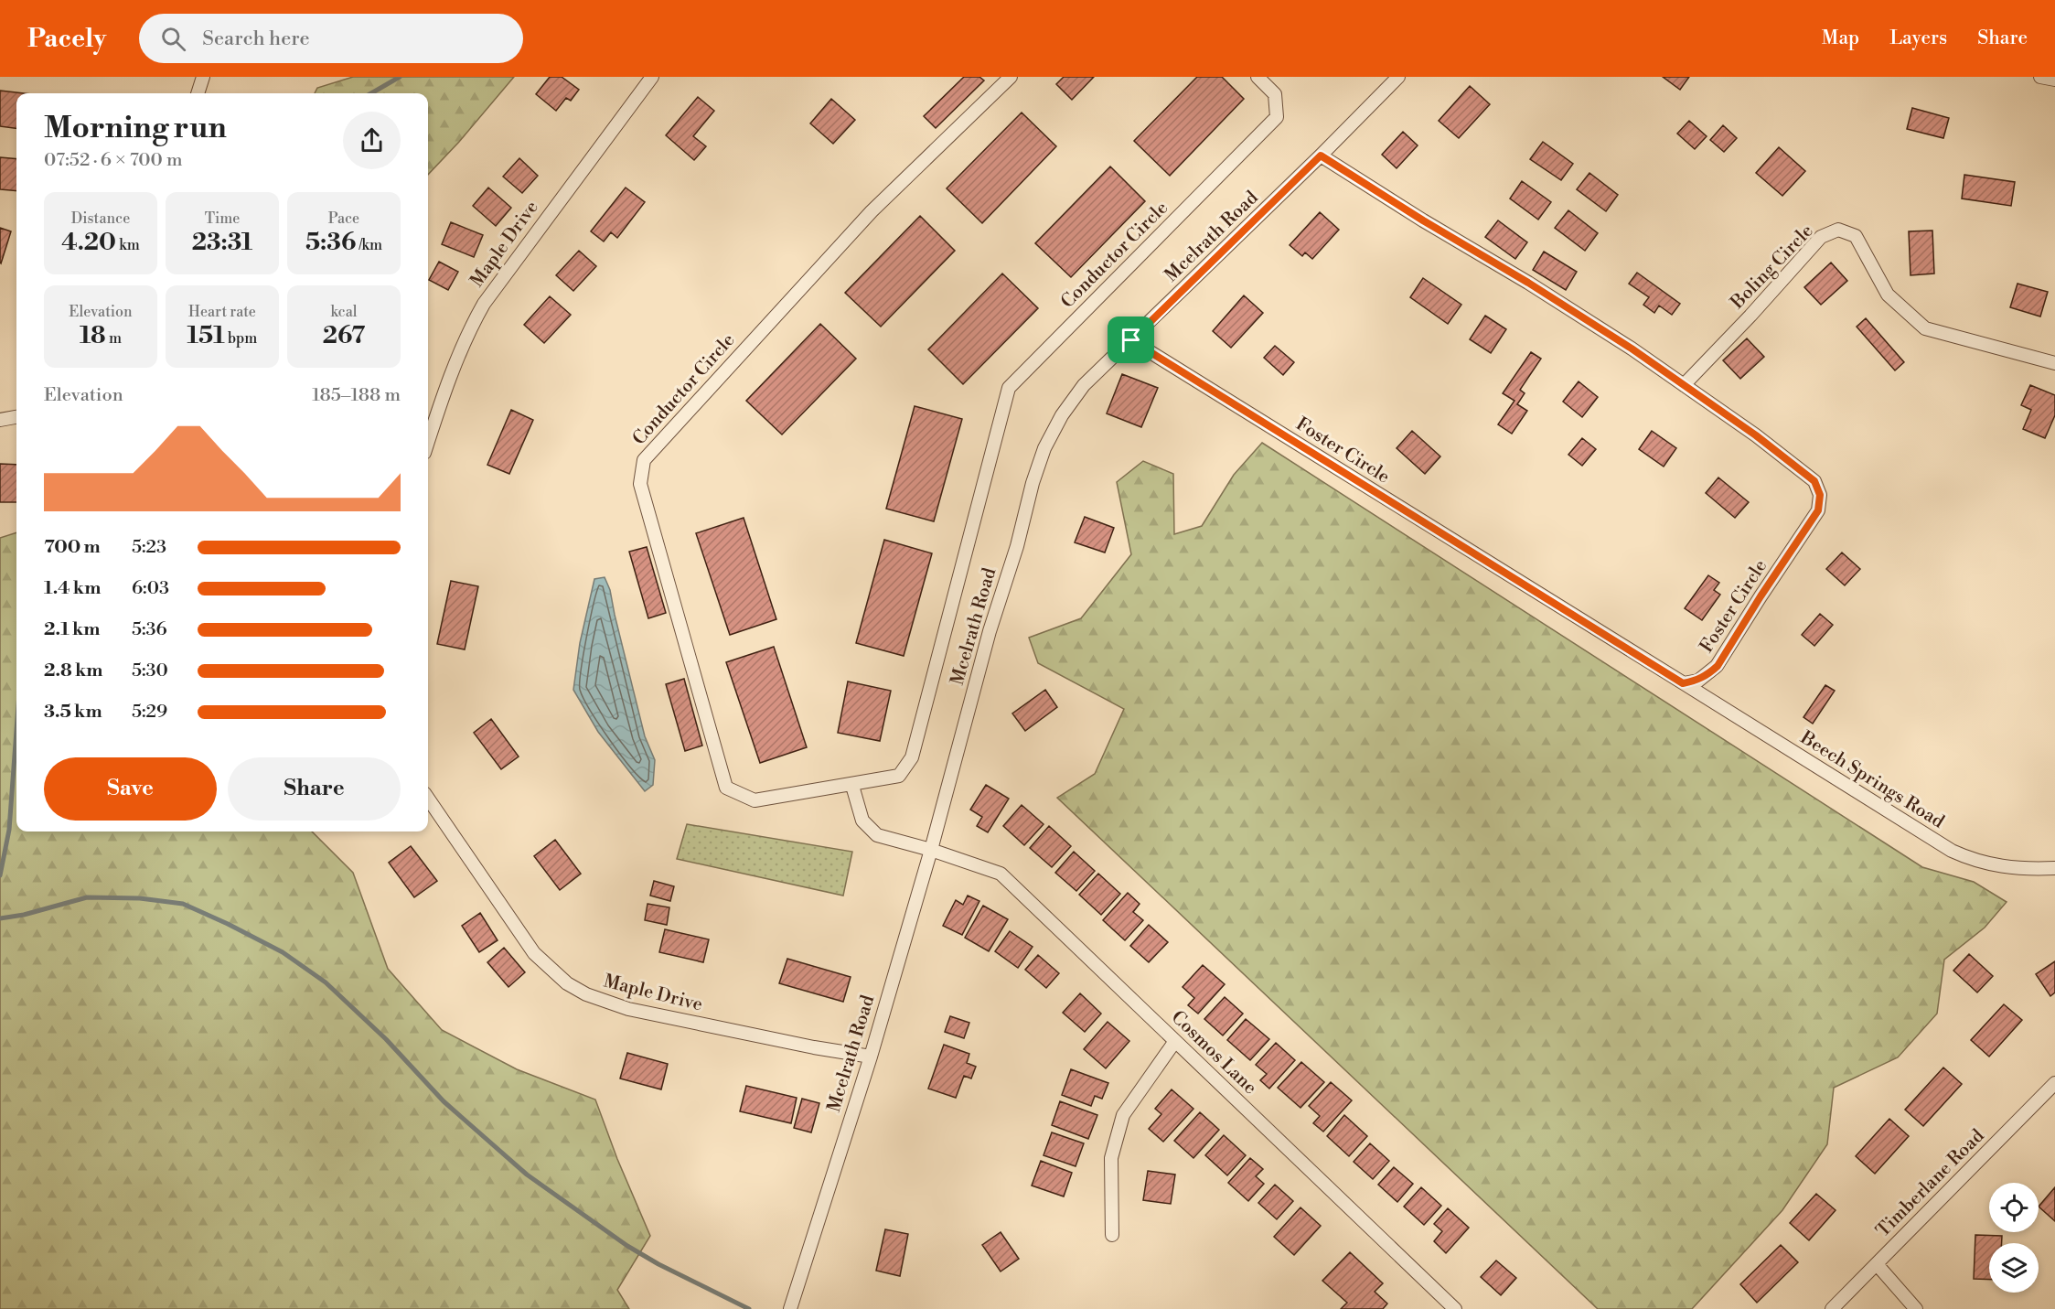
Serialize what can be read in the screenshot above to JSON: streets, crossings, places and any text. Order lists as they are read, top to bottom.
{
  "streets": {
    "street": [
      "Mcelrath Road",
      "Maple Drive",
      "Conductor Circle",
      "Boling Circle",
      "Foster Circle",
      "Beech Springs Road",
      "Cosmos Lane",
      "Timberlane Road"
    ]
  },
  "crossings": [
    ["Mcelrath Road", "Maple Drive"],
    ["Mcelrath Road", "Foster Circle"],
    ["Mcelrath Road", "Cosmos Lane"],
    ["Boling Circle", "Foster Circle"],
    ["Foster Circle", "Beech Springs Road"]
  ],
  "page": {
    "header": "Pacely",
    "search": "Search here",
    "nav": ["Map", "Layers", "Share"],
    "heading": ["Morning run", "07:52 · 6 × 700 m"],
    "stats": [
      ["Distance", "4.20 km"],
      ["Time", "23:31"],
      ["Pace", "5:36 /km"],
      ["Elevation", "18 m"],
      ["Heart rate", "151 bpm"],
      ["kcal", "267"]
    ],
    "chart": ["Elevation", "185–188 m"],
    "list": [
      {
        "name": "700 m",
        "note": "5:23"
      },
      {
        "name": "1.4 km",
        "note": "6:03"
      },
      {
        "name": "2.1 km",
        "note": "5:36"
      },
      {
        "name": "2.8 km",
        "note": "5:30"
      },
      {
        "name": "3.5 km",
        "note": "5:29"
      }
    ],
    "buttons": ["Save", "Share"]
  }
}
